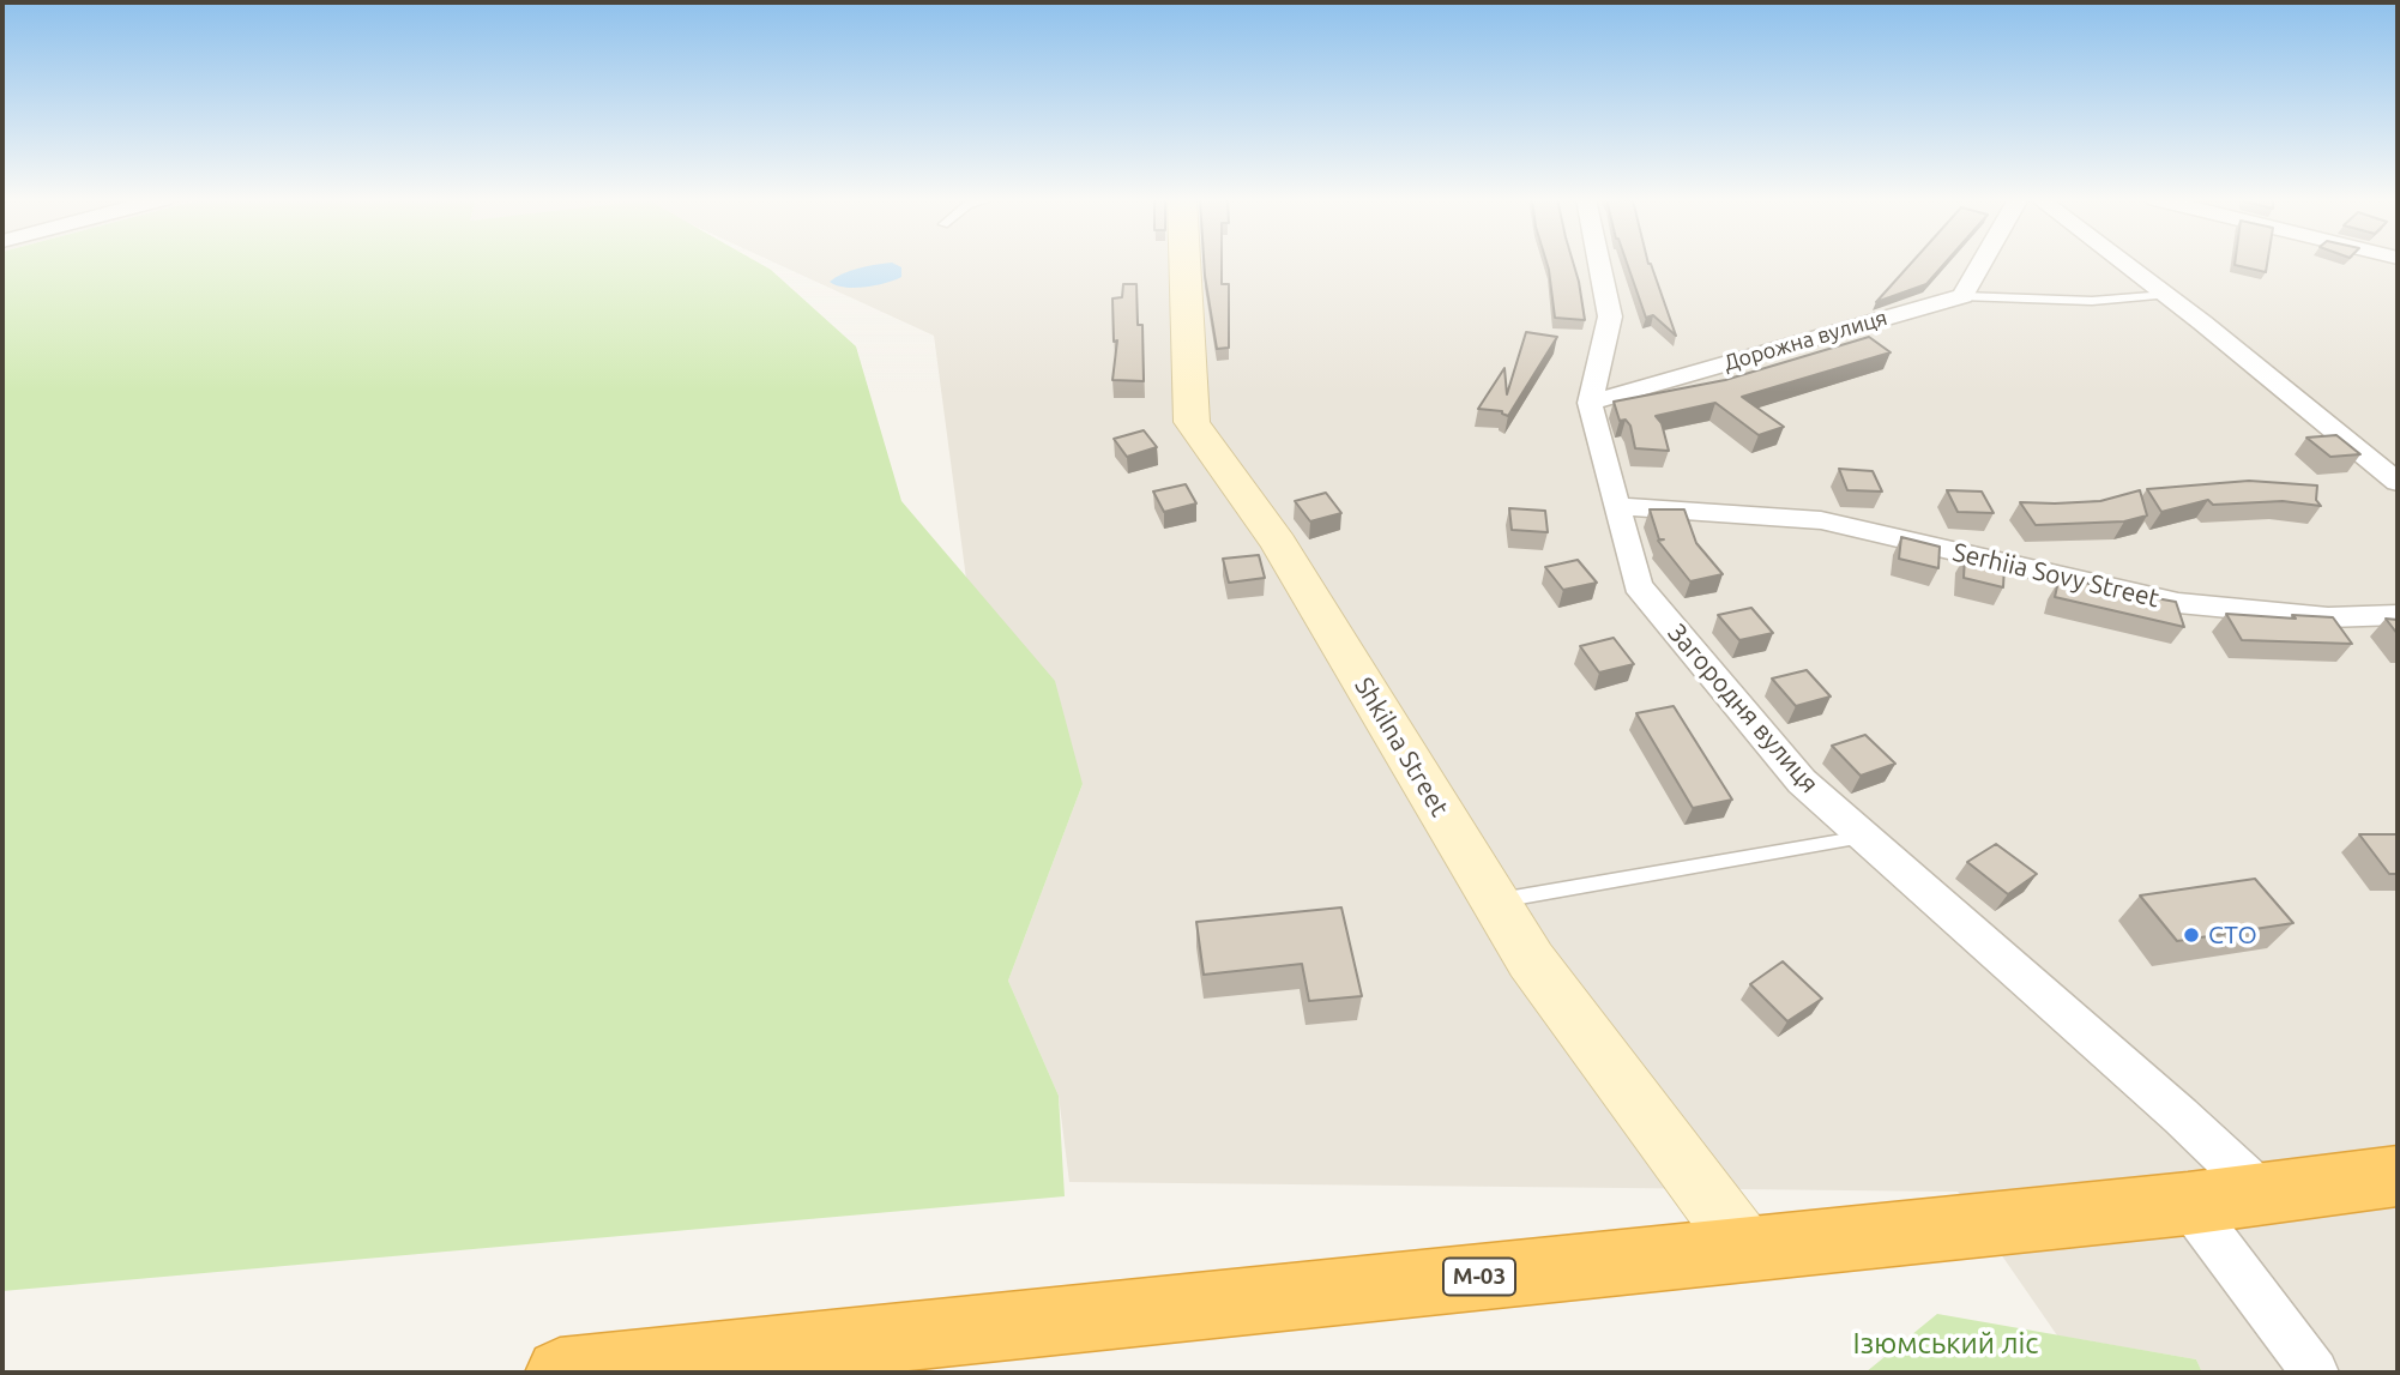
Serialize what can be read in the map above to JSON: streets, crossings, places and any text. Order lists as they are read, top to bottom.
{
  "streets": {
    "highway": ["М-03"],
    "street": [
      "Дорожна вулиця",
      "Serhiia Sovy Street",
      "Загородня вулиця",
      "Shkilna Street"
    ]
  },
  "crossings": [
    ["Дорожна вулиця", "Загородня вулиця"],
    ["Serhiia Sovy Street", "Загородня вулиця"],
    ["Загородня вулиця", "М-03"],
    ["Shkilna Street", "М-03"]
  ],
  "parks": ["Ізюмський ліс"],
  "places": ["СТО"]
}
